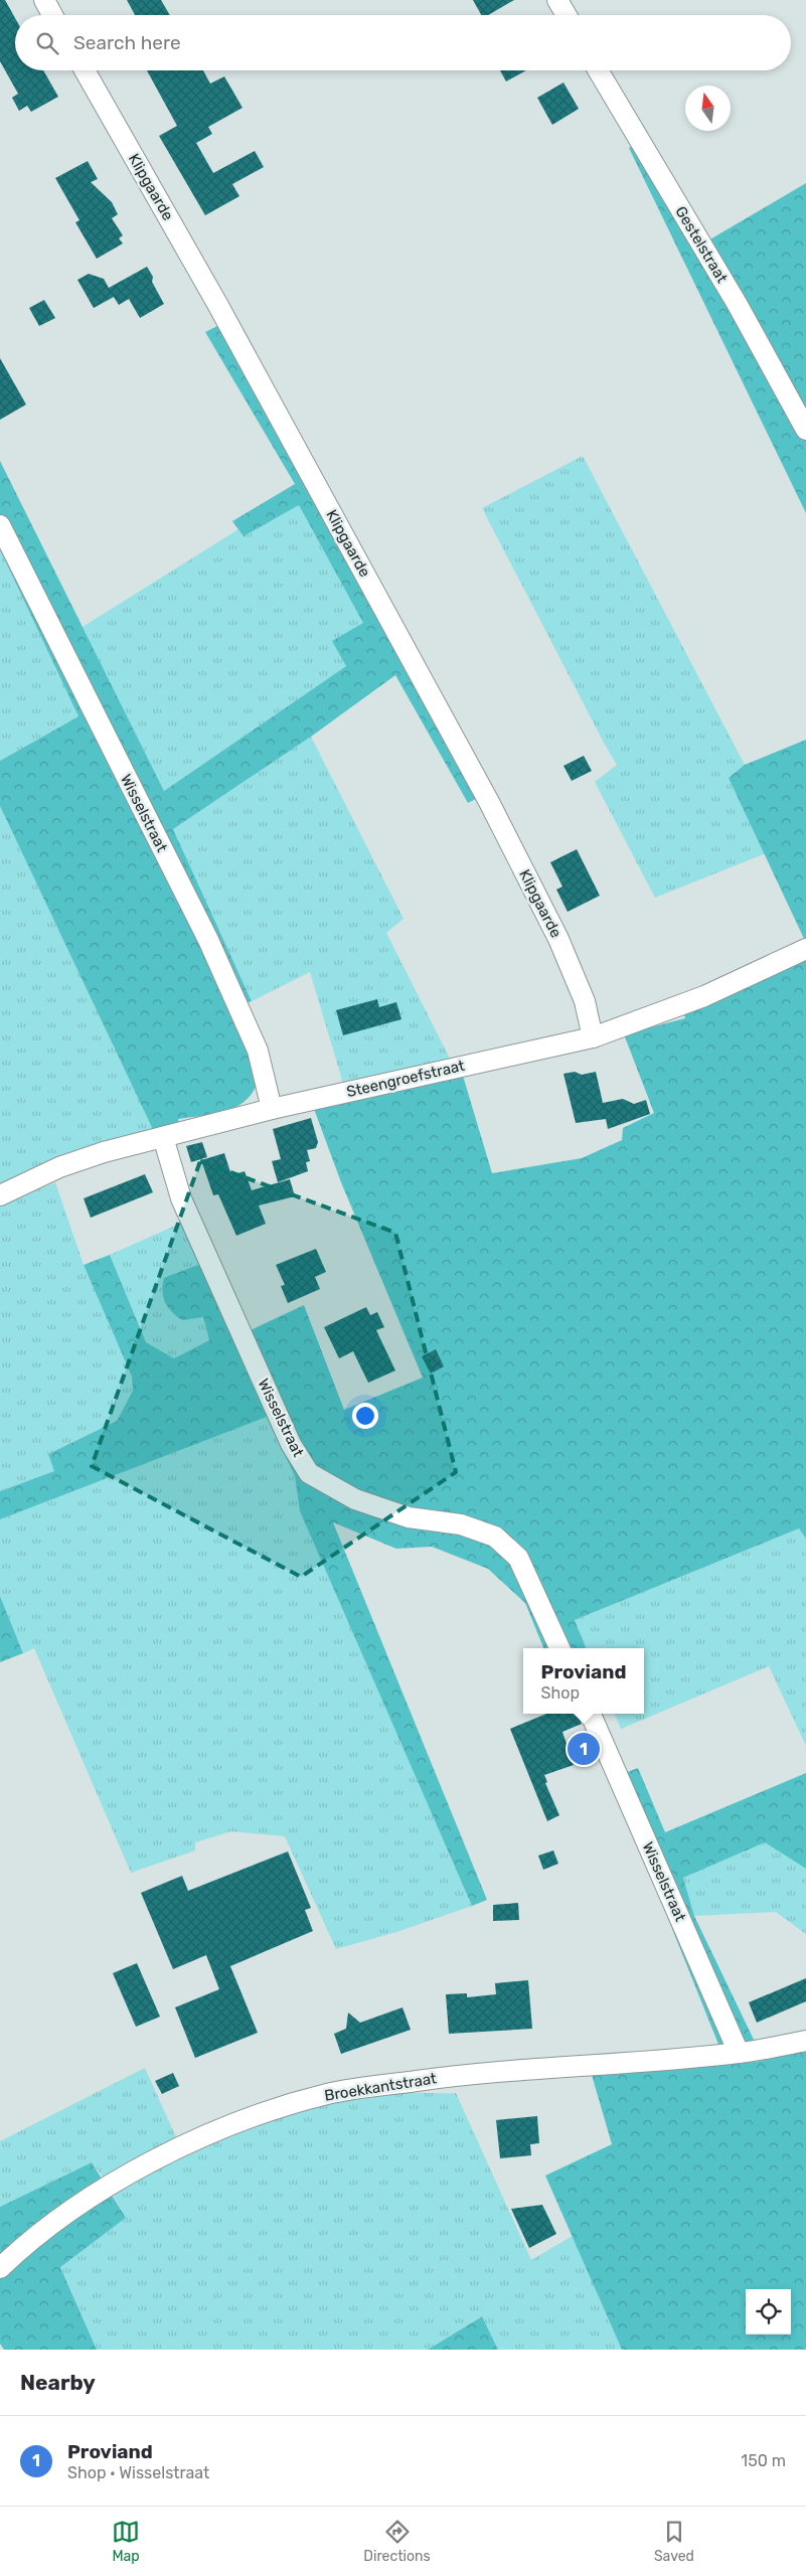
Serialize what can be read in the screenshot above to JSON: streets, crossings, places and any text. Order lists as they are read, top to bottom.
{
  "streets": {
    "street": [
      "Klipgaarde",
      "Gestelstraat",
      "Wisselstraat",
      "Steengroefstraat",
      "Broekkantstraat"
    ]
  },
  "crossings": [
    ["Klipgaarde", "Steengroefstraat"],
    ["Wisselstraat", "Steengroefstraat"],
    ["Wisselstraat", "Broekkantstraat"]
  ],
  "north": "top",
  "page": {
    "search": "Search here",
    "popup": ["Proviand", "Shop"],
    "pins": "1",
    "heading": "Nearby",
    "list": [
      {
        "mark": "1",
        "name": "Proviand",
        "note": "Shop · Wisselstraat",
        "value": "150 m"
      }
    ],
    "nav": ["Map", "Directions", "Saved"]
  }
}
